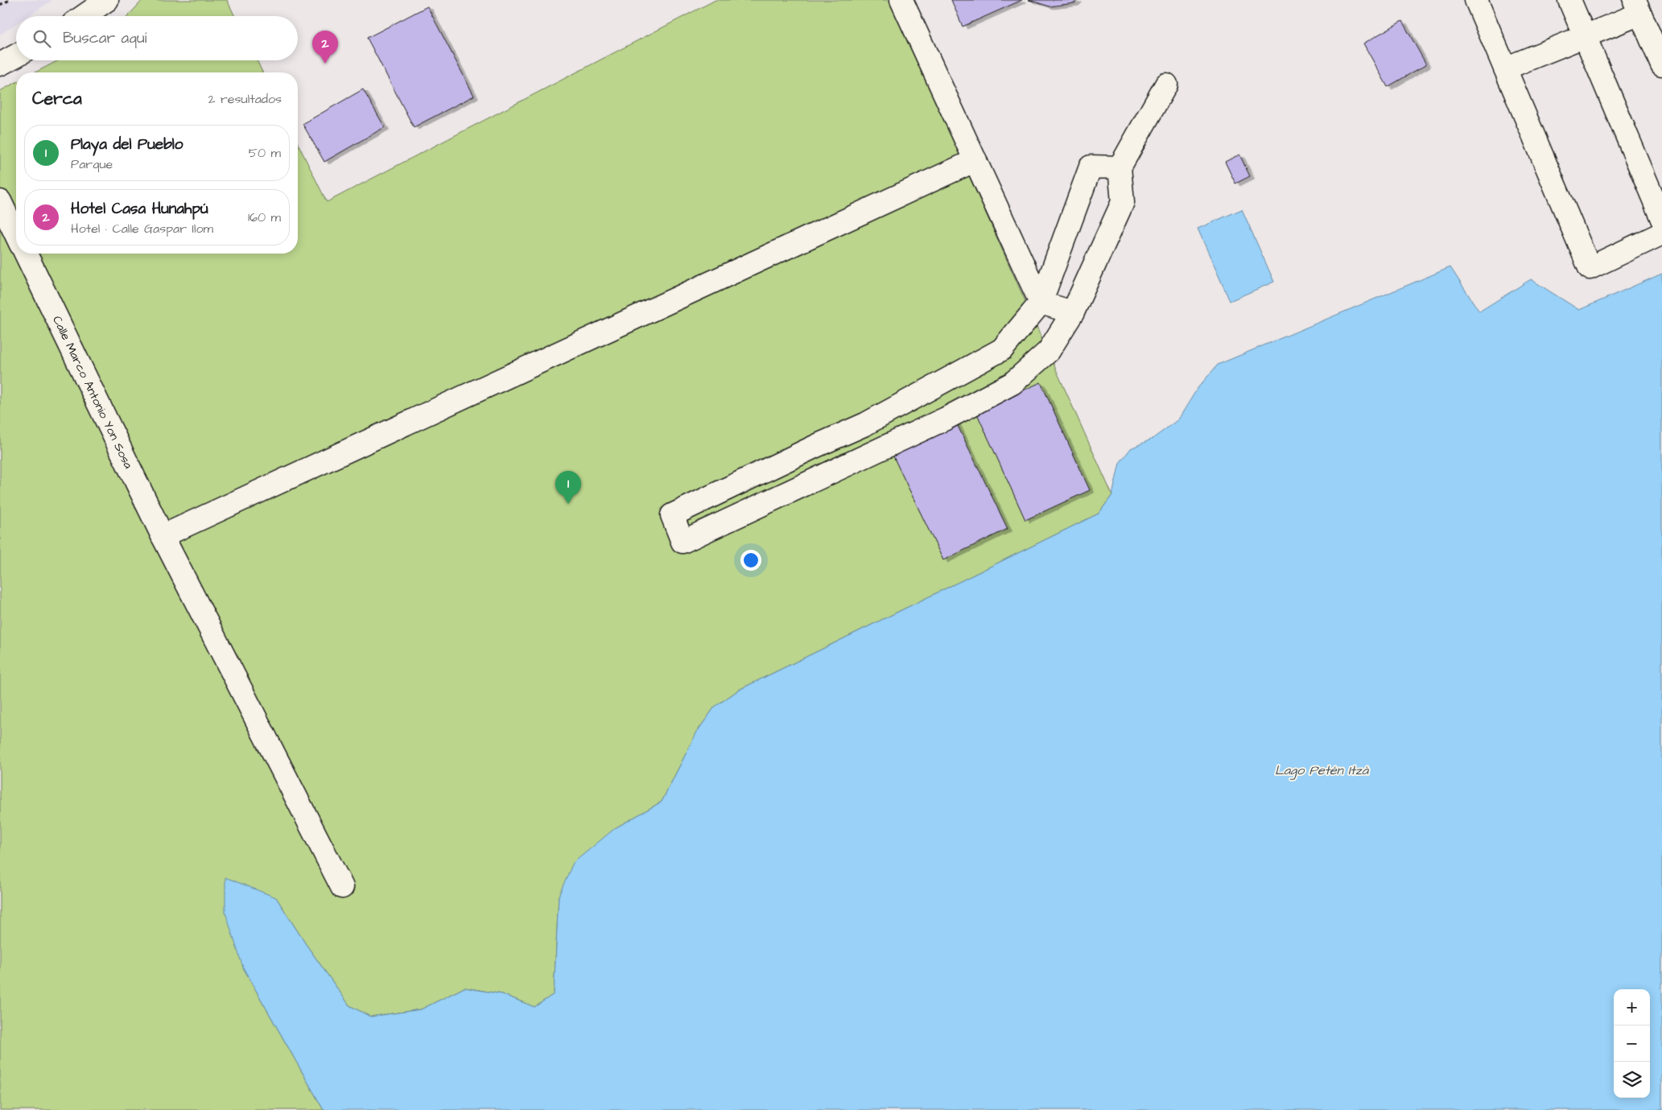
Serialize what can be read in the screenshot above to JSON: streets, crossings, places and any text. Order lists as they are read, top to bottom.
{
  "streets": {
    "street": ["Calle Marco Antonio Yon Sosa"]
  },
  "water": ["Lago Petén Itzá"],
  "page": {
    "search": "Buscar aquí",
    "pins": ["2", "1"],
    "heading": ["Cerca", "2 resultados"],
    "list": [
      {
        "mark": "1",
        "name": "Playa del Pueblo",
        "note": "Parque",
        "value": "50 m"
      },
      {
        "mark": "2",
        "name": "Hotel Casa Hunahpú",
        "note": "Hotel · Calle Gaspar Ilom",
        "value": "160 m"
      }
    ],
    "map_buttons": ["+", "−"]
  }
}
